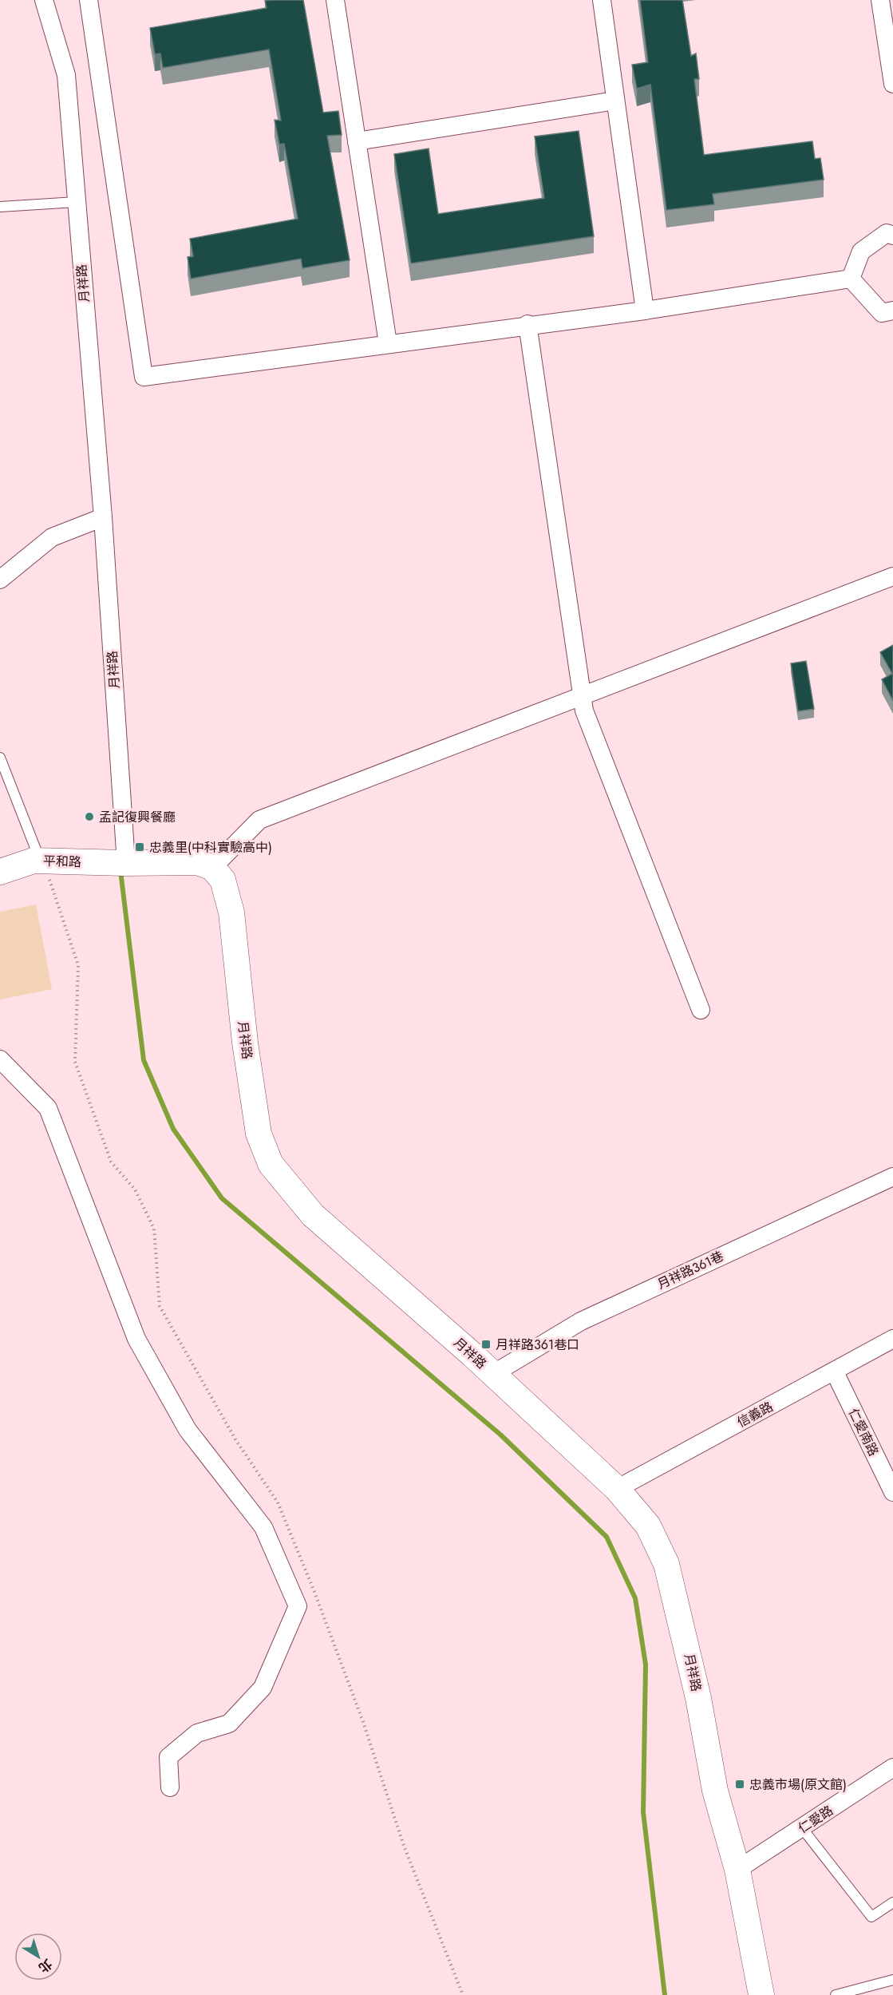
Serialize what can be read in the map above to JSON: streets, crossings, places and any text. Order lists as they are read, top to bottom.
{
  "streets": {
    "street": [
      "月祥路",
      "平和路",
      "月祥路361巷",
      "信義路",
      "仁愛南路",
      "仁愛路"
    ]
  },
  "crossings": [
    ["月祥路", "平和路"],
    ["月祥路", "月祥路361巷"],
    ["月祥路", "信義路"],
    ["月祥路", "仁愛路"],
    ["信義路", "仁愛南路"]
  ],
  "places": {
    "other": ["孟記復興餐廳"],
    "transit": ["忠義里(中科實驗高中)", "月祥路361巷口", "忠義市場(原文館)"]
  },
  "north": "bottom right"
}
